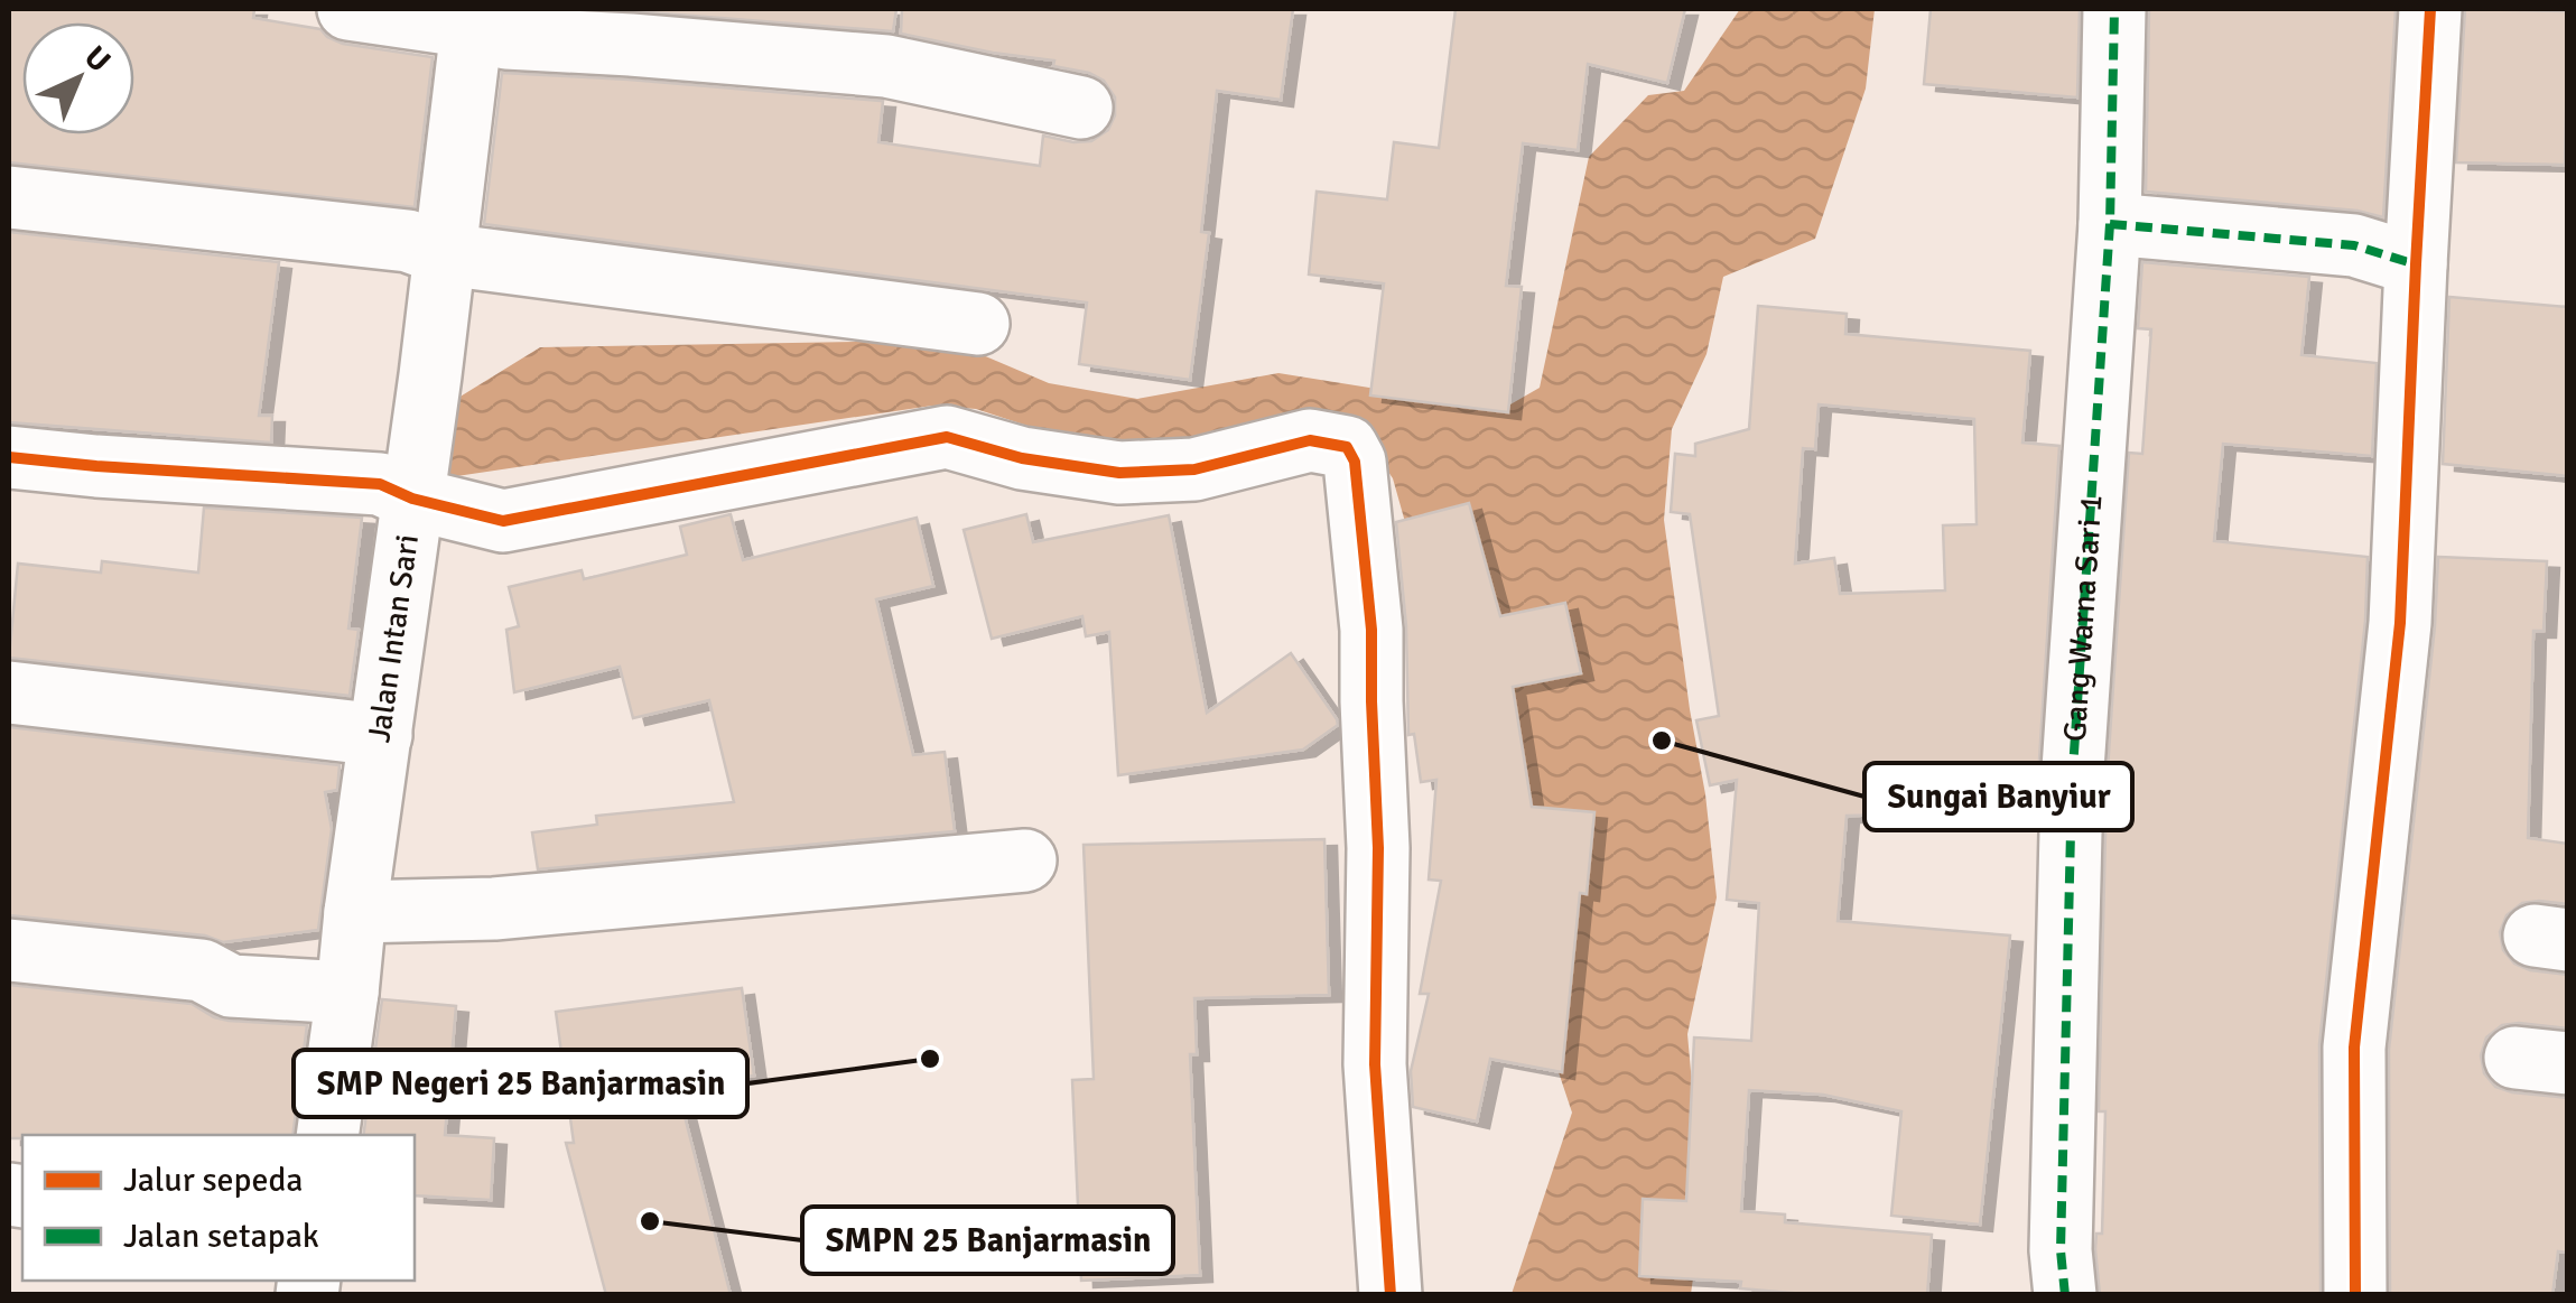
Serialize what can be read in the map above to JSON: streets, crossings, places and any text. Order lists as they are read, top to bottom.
{
  "streets": {
    "street": ["Gang Warna Sari 1", "Jalan Intan Sari"]
  },
  "places": ["Sungai Banyiur", "SMP Negeri 25 Banjarmasin", "SMPN 25 Banjarmasin"],
  "legend": ["Jalur sepeda", "Jalan setapak"],
  "north": "top right"
}
